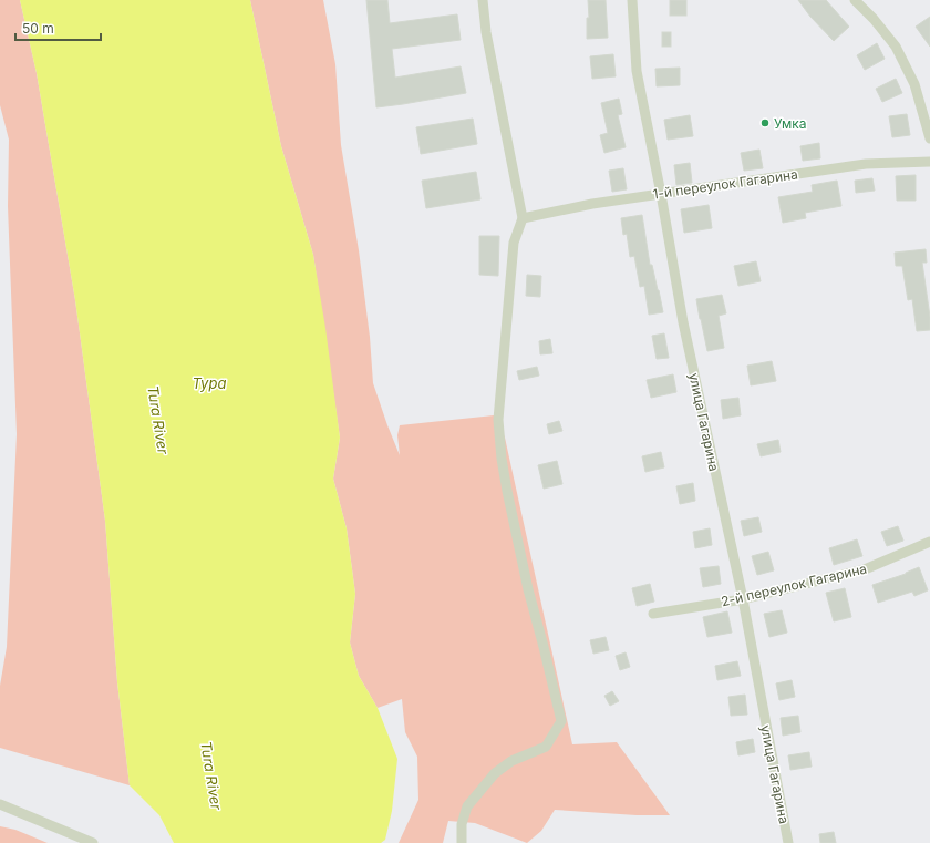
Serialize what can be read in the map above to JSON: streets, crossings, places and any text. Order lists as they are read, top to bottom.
{
  "streets": {
    "street": ["1-й переулок Гагарина", "улица Гагарина", "2-й переулок Гагарина"]
  },
  "crossings": [
    ["1-й переулок Гагарина", "улица Гагарина"],
    ["улица Гагарина", "2-й переулок Гагарина"]
  ],
  "water": ["Тура", "Tura River"],
  "places": ["Умка"],
  "scale_bar": "50 m"
}
